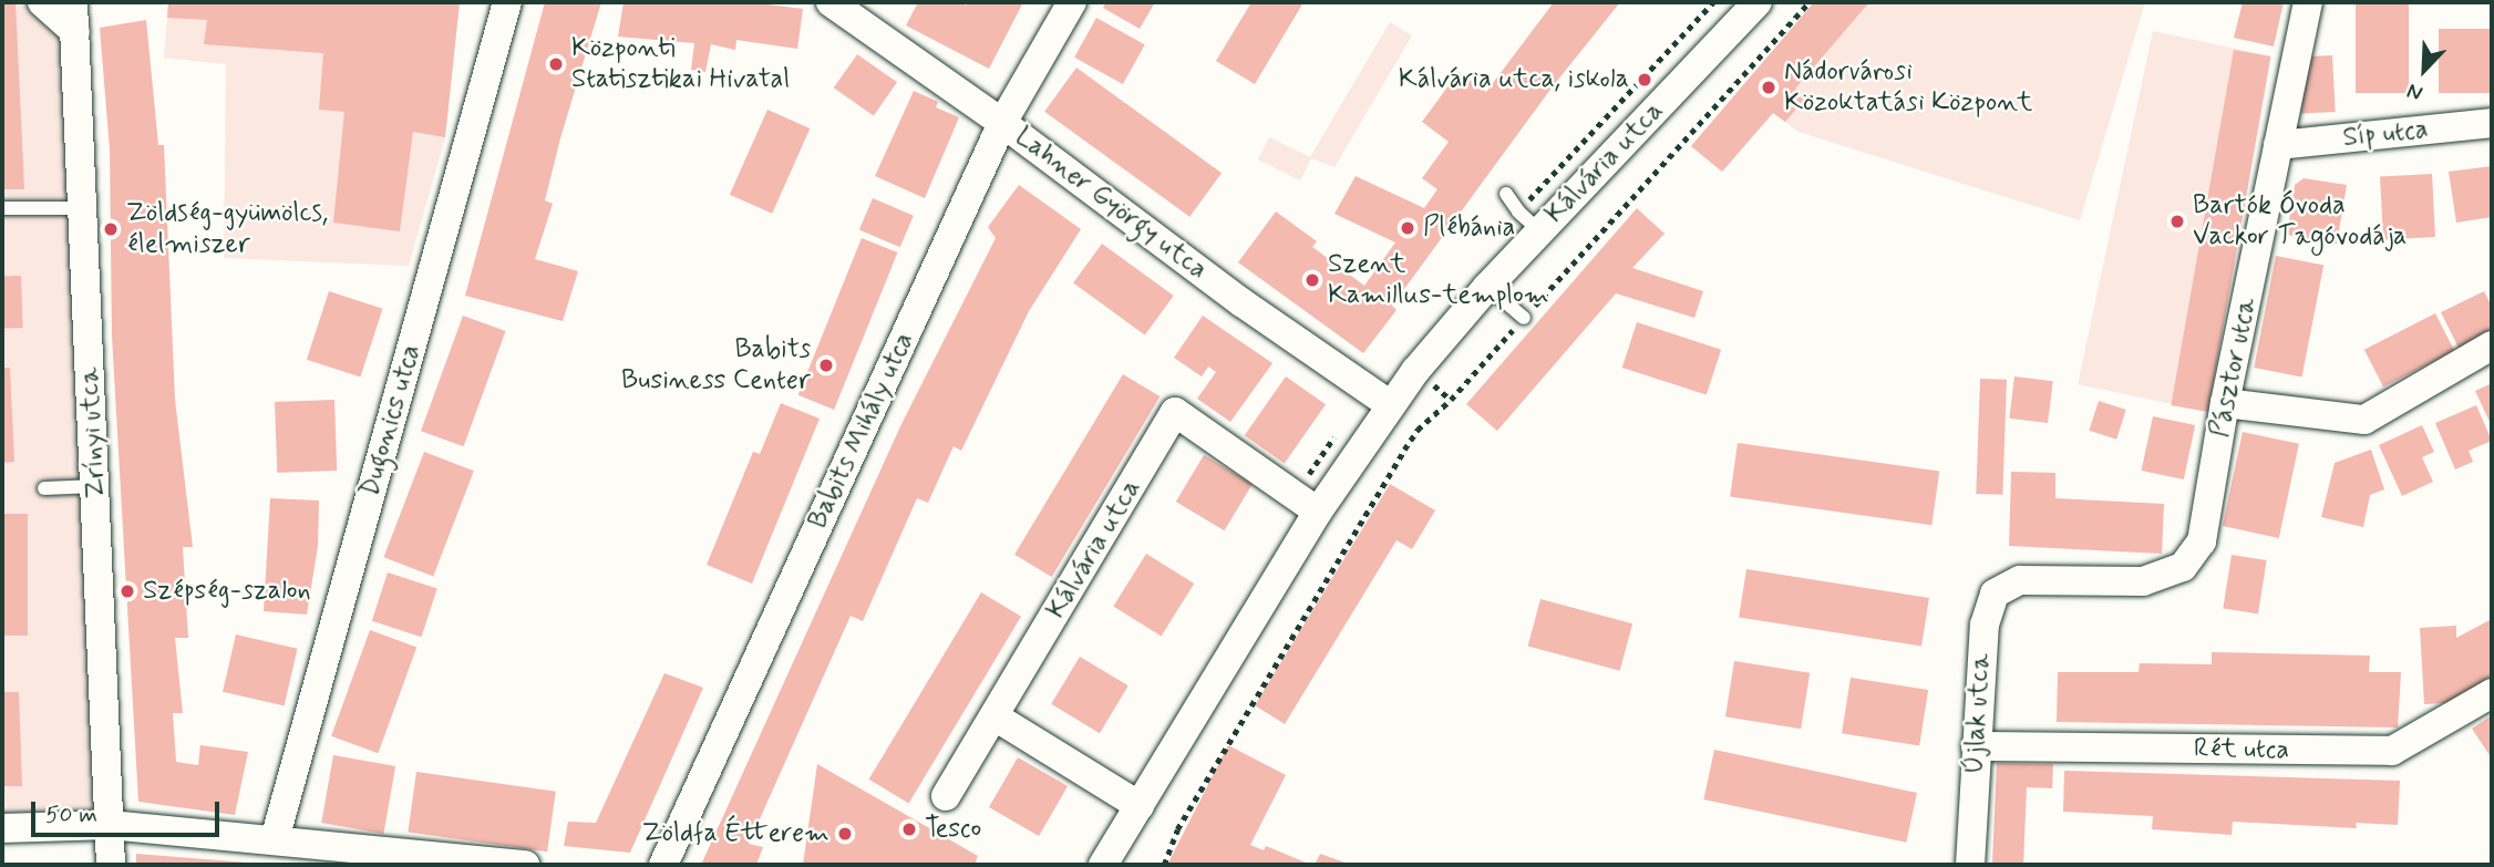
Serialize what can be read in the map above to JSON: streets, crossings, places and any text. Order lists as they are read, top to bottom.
{
  "streets": {
    "street": [
      "Síp utca",
      "Kálvária utca",
      "Lahner György utca",
      "Pásztor utca",
      "Dugonics utca",
      "Babits Mihály utca",
      "Zrínyi utca",
      "Újlak utca",
      "Rét utca"
    ]
  },
  "crossings": [
    ["Síp utca", "Pásztor utca"],
    ["Kálvária utca", "Lahner György utca"],
    ["Lahner György utca", "Babits Mihály utca"],
    ["Pásztor utca", "Újlak utca"],
    ["Újlak utca", "Rét utca"]
  ],
  "places": [
    "Központi Statisztikai Hivatal",
    "Kálvária utca, iskola",
    "Nádorvárosi Közoktatási Központ",
    "Bartók Óvoda Vackor Tagóvodája",
    "Plébánia",
    "Zöldség-gyümölcs, élelmiszer",
    "Szent Kamillus-templom",
    "Babits Business Center",
    "Szépség-szalon",
    "Tesco",
    "Zöldfa Étterem"
  ],
  "scale_bar": "50 m",
  "north": "bottom left"
}
